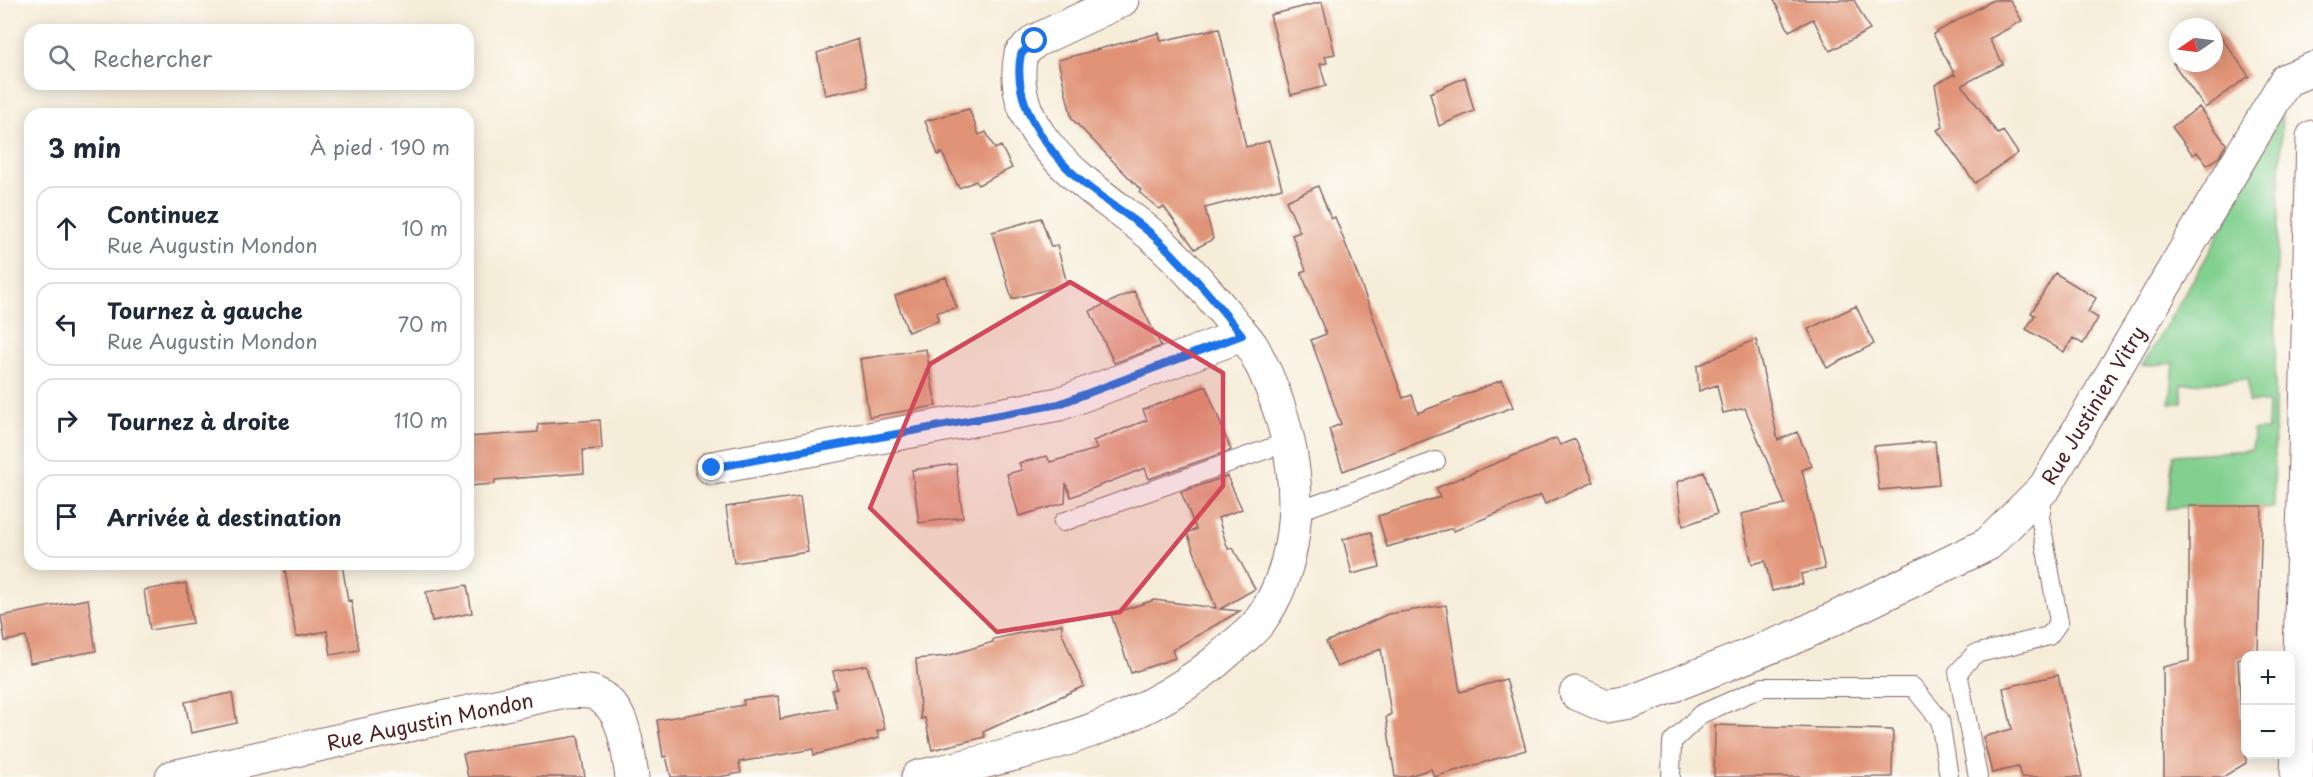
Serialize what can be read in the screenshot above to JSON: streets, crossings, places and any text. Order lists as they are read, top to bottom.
{
  "streets": {
    "street": ["Rue Justinien Vitry", "Rue Augustin Mondon"]
  },
  "north": "left",
  "page": {
    "search": "Rechercher",
    "heading": ["3 min", "À pied · 190 m"],
    "list": [
      ["Continuez", "Rue Augustin Mondon", "10 m"],
      ["Tournez à gauche", "Rue Augustin Mondon", "70 m"],
      ["Tournez à droite", "110 m"],
      "Arrivée à destination"
    ],
    "map_buttons": ["+", "−"]
  }
}
